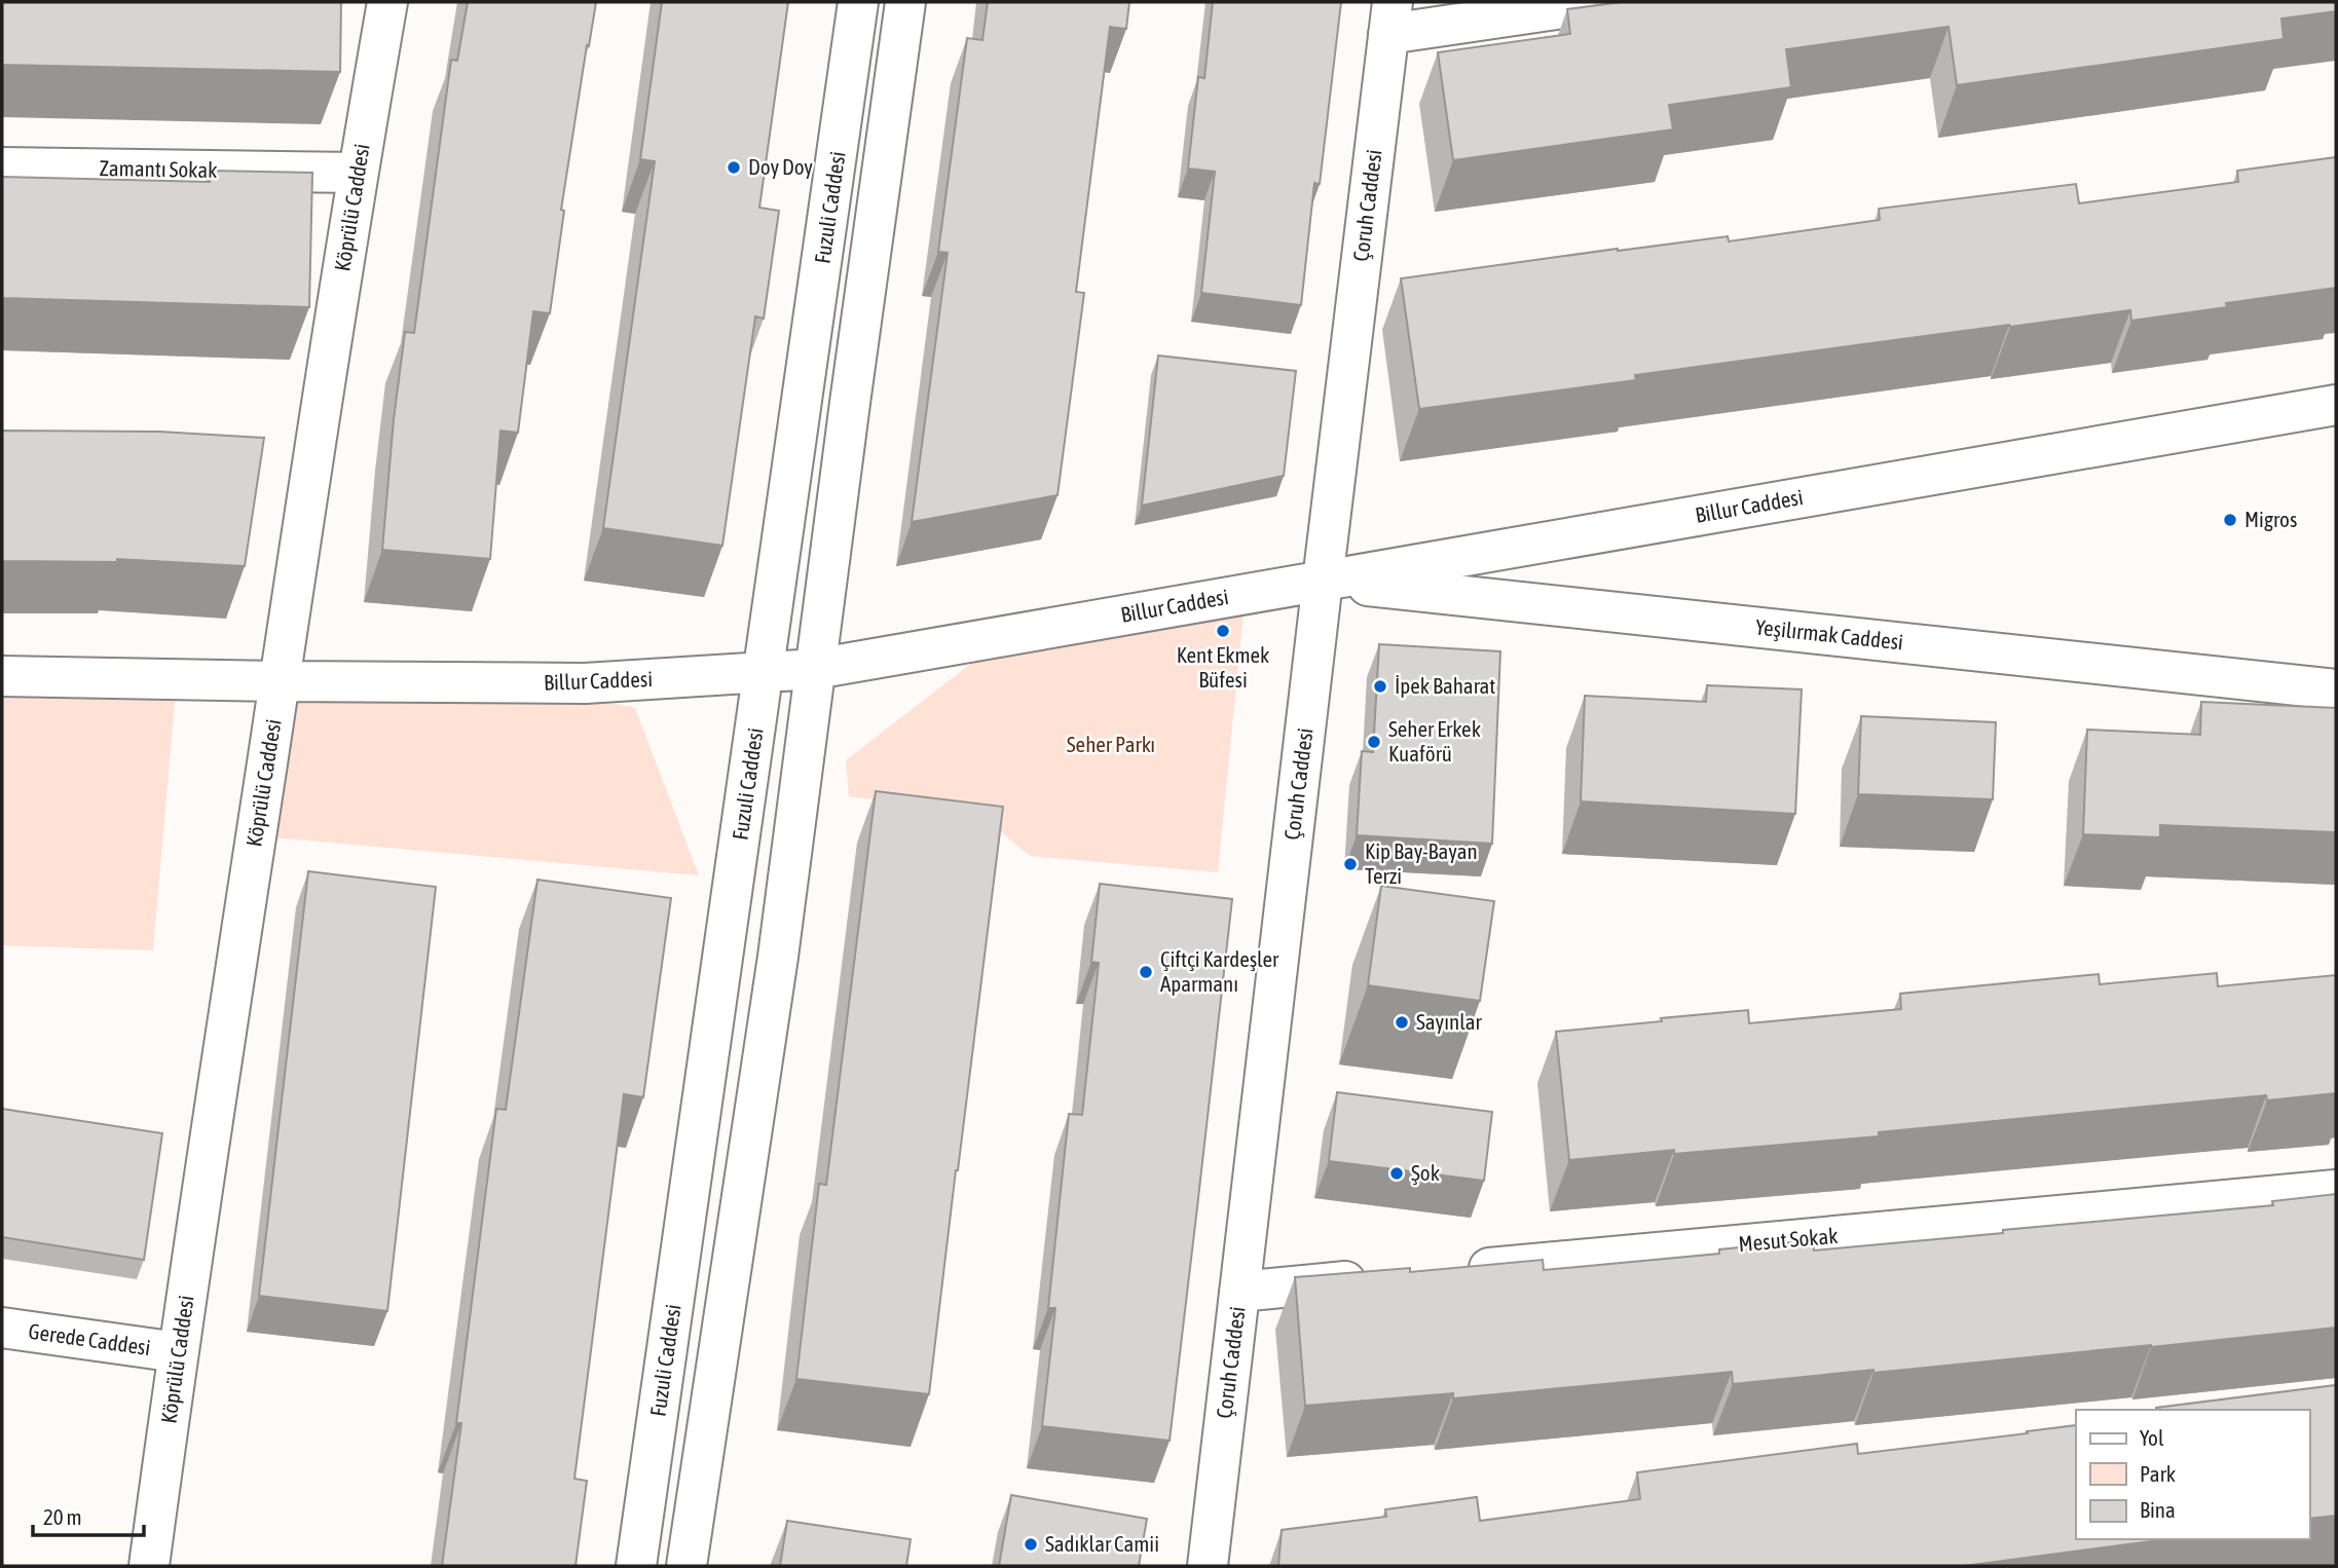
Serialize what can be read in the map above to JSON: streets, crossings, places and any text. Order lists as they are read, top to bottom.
{
  "streets": {
    "street": [
      "Zamantı Sokak",
      "Çoruh Caddesi",
      "Köprülü Caddesi",
      "Fuzuli Caddesi",
      "Billur Caddesi",
      "Yeşilırmak Caddesi",
      "Mesut Sokak",
      "Gerede Caddesi"
    ]
  },
  "crossings": [
    ["Zamantı Sokak", "Köprülü Caddesi"],
    ["Çoruh Caddesi", "Billur Caddesi"],
    ["Çoruh Caddesi", "Yeşilırmak Caddesi"],
    ["Köprülü Caddesi", "Billur Caddesi"],
    ["Köprülü Caddesi", "Gerede Caddesi"],
    ["Fuzuli Caddesi", "Billur Caddesi"],
    ["Billur Caddesi", "Yeşilırmak Caddesi"]
  ],
  "parks": ["Seher Parkı"],
  "places": [
    "Doy Doy",
    "Migros",
    "Kent Ekmek Büfesi",
    "İpek Baharat",
    "Seher Erkek Kuaförü",
    "Kip Bay-Bayan Terzi",
    "Çiftçi Kardeşler Aparmanı",
    "Sayınlar",
    "Şok",
    "Sadıklar Camii"
  ],
  "legend": ["Yol", "Park", "Bina"],
  "scale_bar": "20 m"
}
